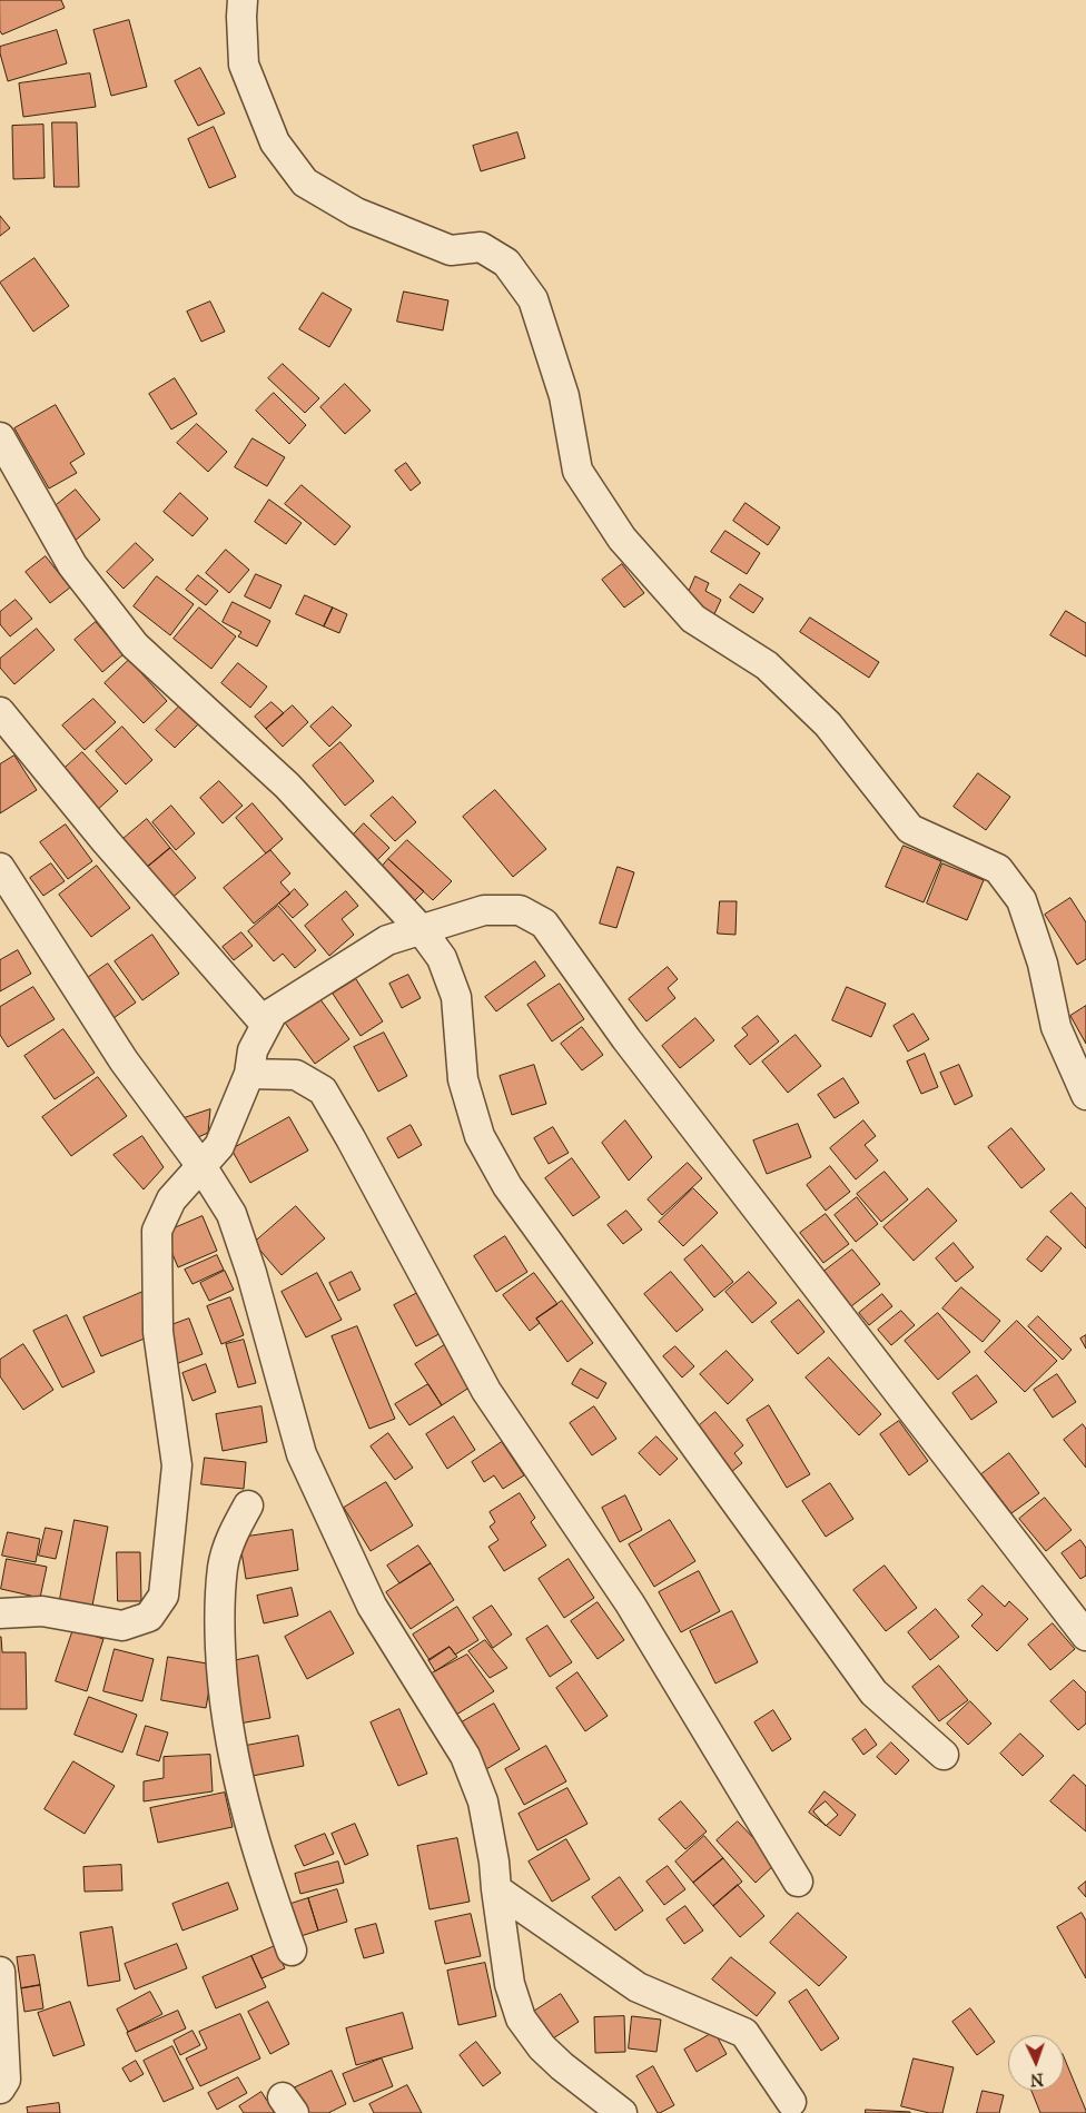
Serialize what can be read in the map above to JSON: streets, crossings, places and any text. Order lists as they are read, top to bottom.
{
  "north": "bottom"
}
